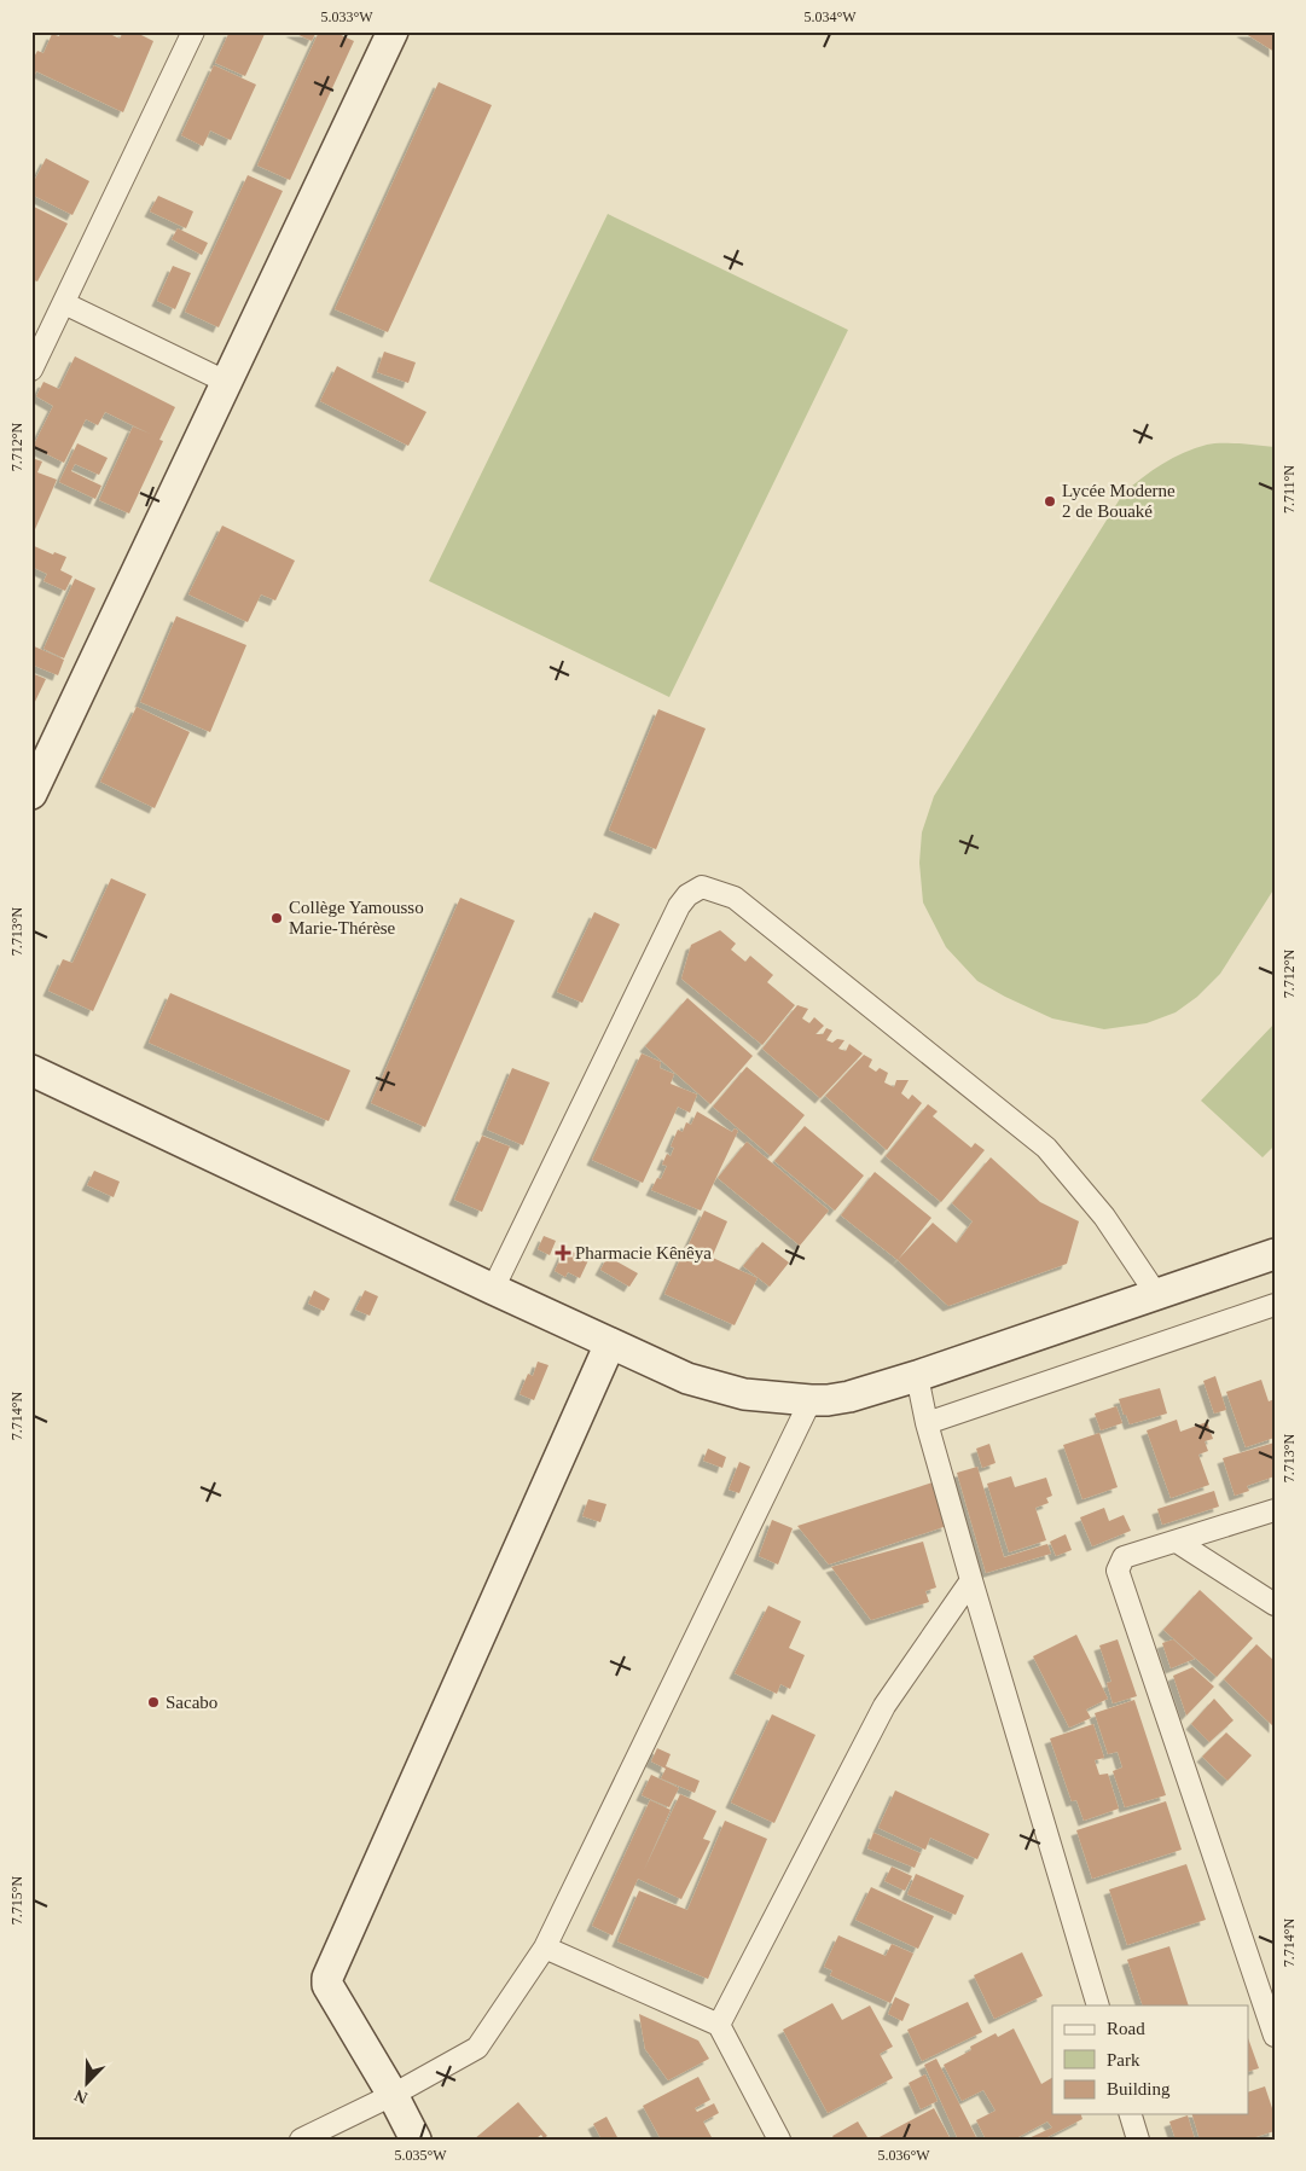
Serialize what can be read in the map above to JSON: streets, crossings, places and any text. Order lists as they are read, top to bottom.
{
  "places": {
    "other": ["Lycée Moderne 2 de Bouaké", "Collège Yamousso Marie-Thérèse", "Sacabo"],
    "health": ["Pharmacie Kênêya"]
  },
  "legend": ["Road", "Park", "Building"],
  "north": "bottom left",
  "coordinates": [
    "5.033°W",
    "5.034°W",
    "7.712°N",
    "7.711°N",
    "7.713°N",
    "7.714°N",
    "7.715°N",
    "5.035°W",
    "5.036°W"
  ]
}
